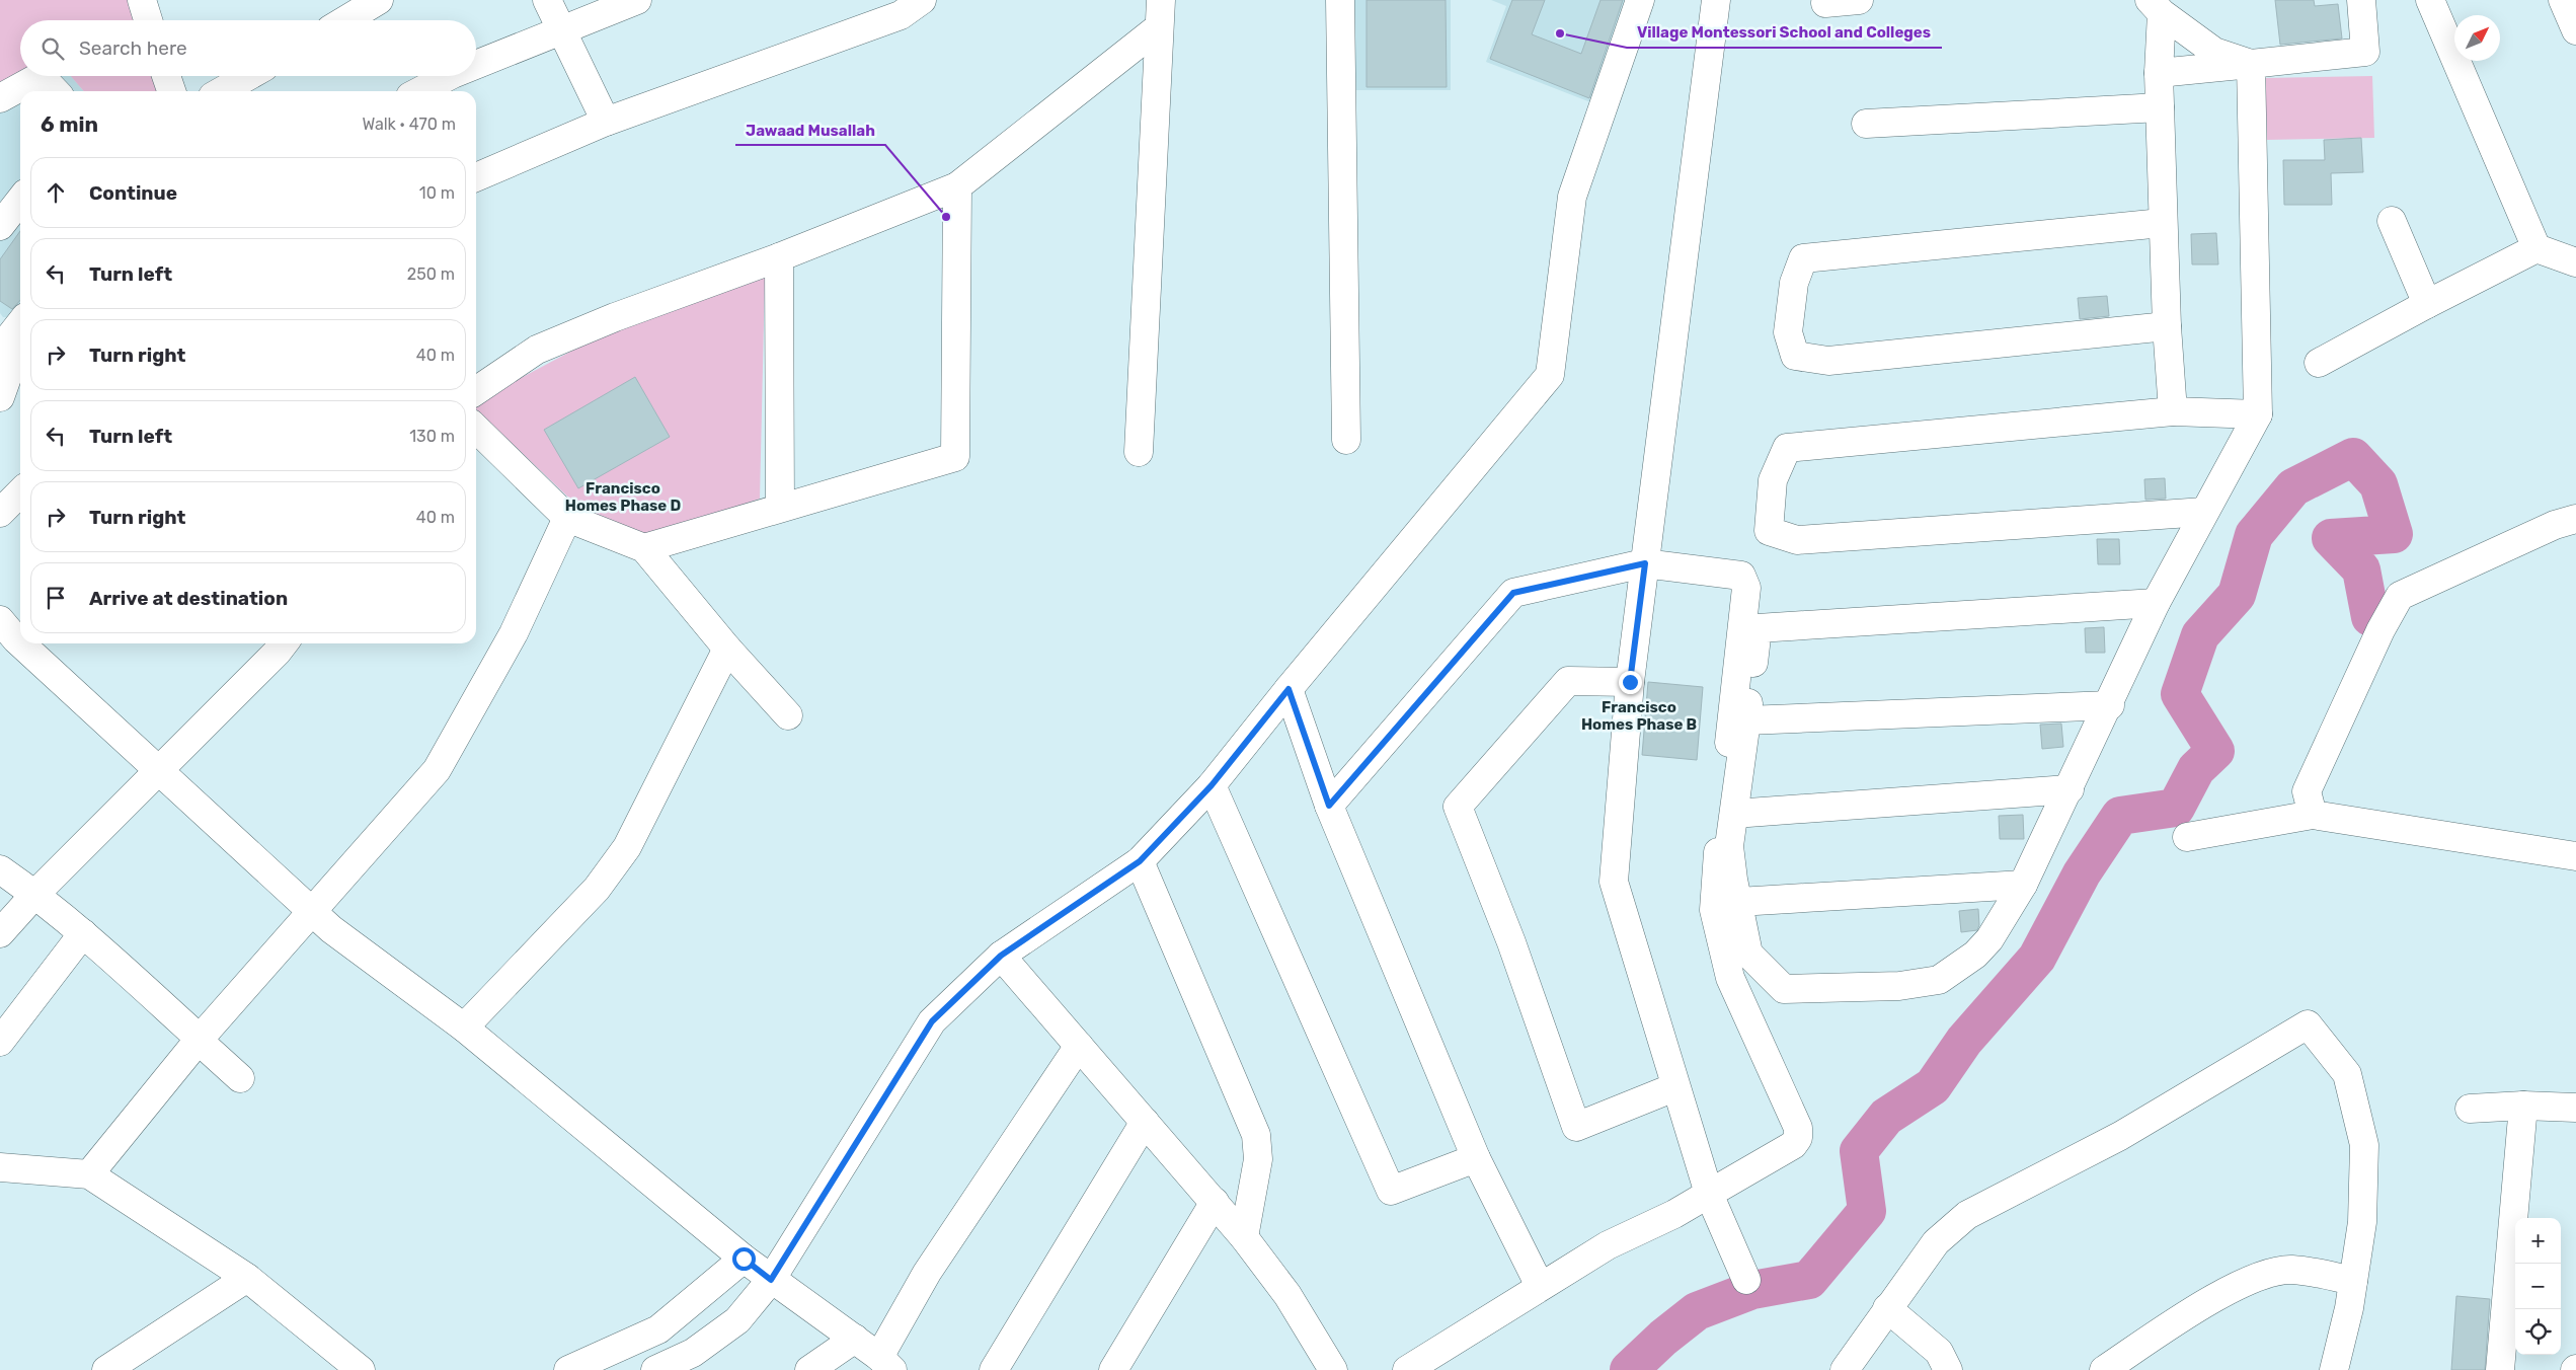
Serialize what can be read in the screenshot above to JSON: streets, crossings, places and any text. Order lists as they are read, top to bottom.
{
  "districts": ["Francisco Homes Phase D", "Francisco Homes Phase B"],
  "places": ["Village Montessori School and Colleges", "Jawaad Musallah"],
  "north": "top right",
  "page": {
    "search": "Search here",
    "heading": ["6 min", "Walk · 470 m"],
    "list": [
      ["Continue", "10 m"],
      ["Turn left", "250 m"],
      ["Turn right", "40 m"],
      ["Turn left", "130 m"],
      ["Turn right", "40 m"],
      "Arrive at destination"
    ],
    "map_buttons": ["+", "−"]
  }
}
